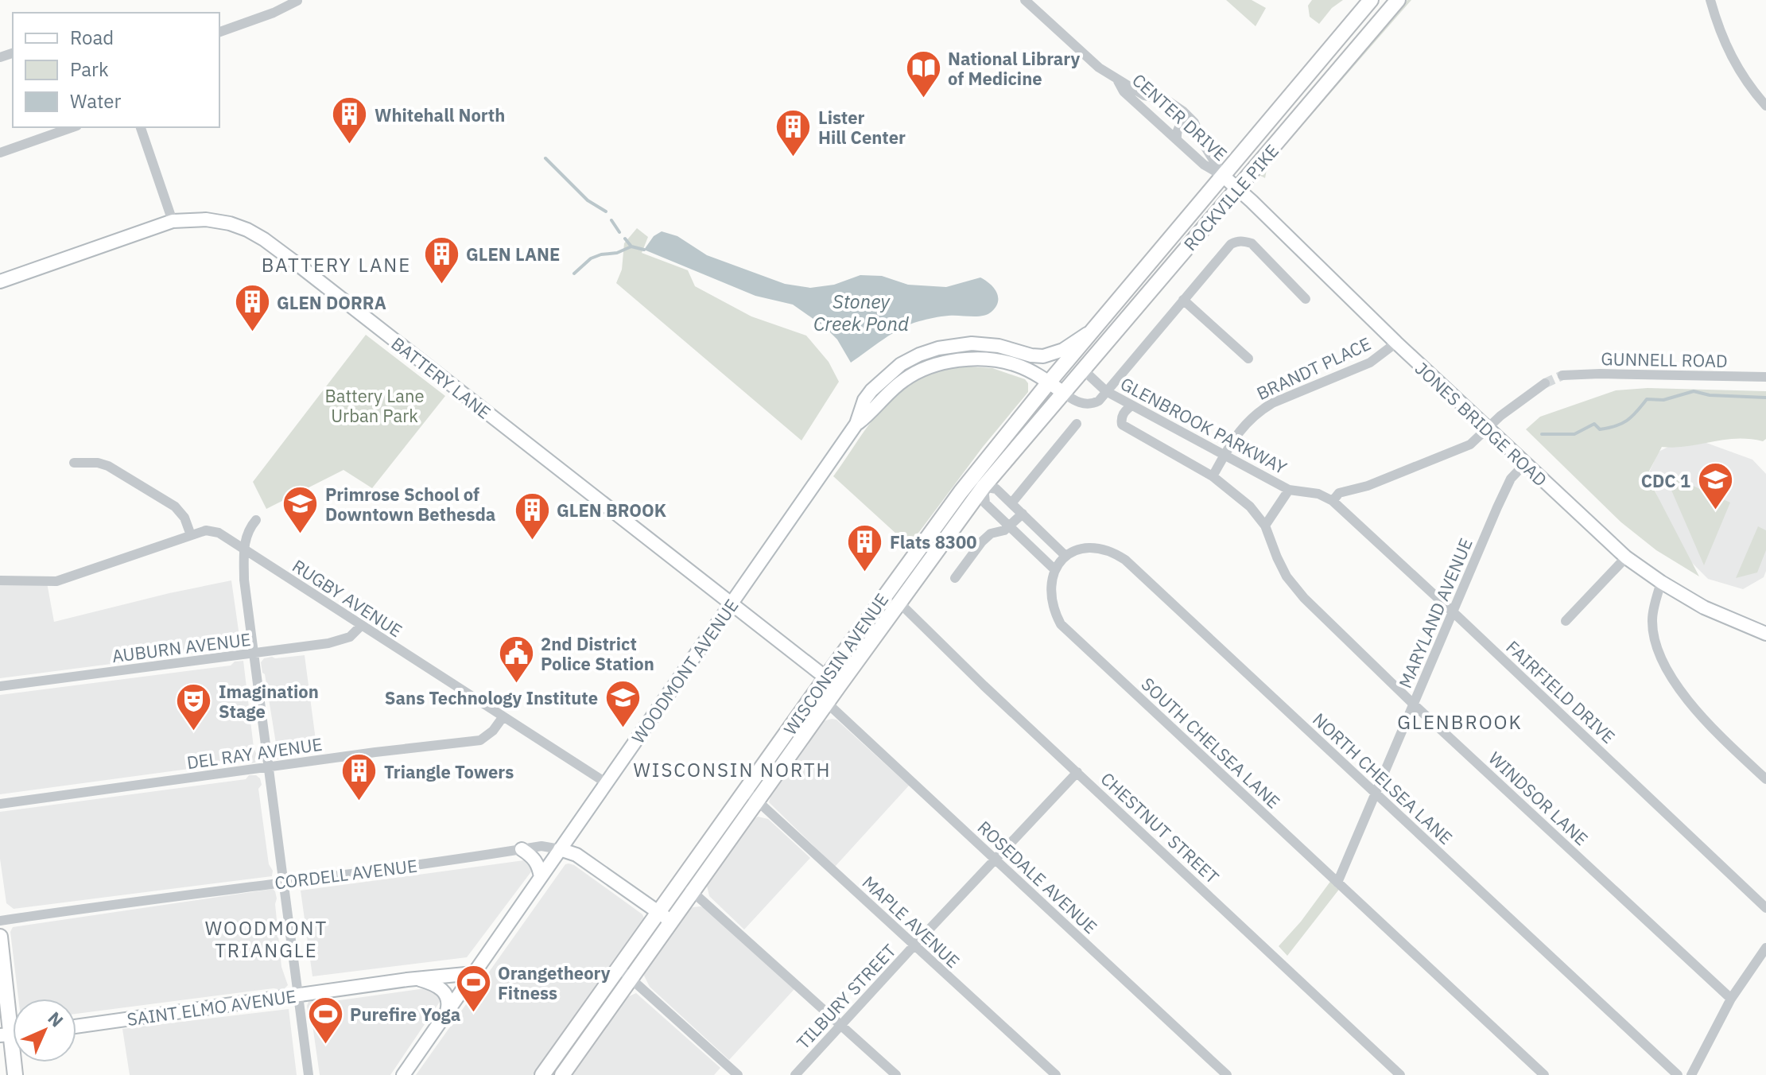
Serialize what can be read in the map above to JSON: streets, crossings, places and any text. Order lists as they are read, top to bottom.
{
  "streets": {
    "main road": ["ROCKVILLE PIKE", "WISCONSIN AVENUE"],
    "street": [
      "CENTER DRIVE",
      "GUNNELL ROAD",
      "BRANDT PLACE",
      "BATTERY LANE",
      "JONES BRIDGE ROAD",
      "GLENBROOK PARKWAY",
      "RUGBY AVENUE",
      "MARYLAND AVENUE",
      "AUBURN AVENUE",
      "WOODMONT AVENUE",
      "FAIRFIELD DRIVE",
      "SOUTH CHELSEA LANE",
      "DEL RAY AVENUE",
      "NORTH CHELSEA LANE",
      "WINDSOR LANE",
      "CHESTNUT STREET",
      "CORDELL AVENUE",
      "ROSEDALE AVENUE",
      "MAPLE AVENUE",
      "TILBURY STREET",
      "SAINT ELMO AVENUE"
    ]
  },
  "crossings": [
    ["CENTER DRIVE", "ROCKVILLE PIKE"],
    ["CENTER DRIVE", "JONES BRIDGE ROAD"],
    ["ROCKVILLE PIKE", "JONES BRIDGE ROAD"],
    ["ROCKVILLE PIKE", "GLENBROOK PARKWAY"],
    ["ROCKVILLE PIKE", "WISCONSIN AVENUE"],
    ["ROCKVILLE PIKE", "WOODMONT AVENUE"],
    ["BRANDT PLACE", "JONES BRIDGE ROAD"],
    ["BRANDT PLACE", "GLENBROOK PARKWAY"],
    ["BATTERY LANE", "WISCONSIN AVENUE"],
    ["BATTERY LANE", "WOODMONT AVENUE"],
    ["JONES BRIDGE ROAD", "MARYLAND AVENUE"],
    ["GLENBROOK PARKWAY", "FAIRFIELD DRIVE"],
    ["GLENBROOK PARKWAY", "WINDSOR LANE"],
    ["RUGBY AVENUE", "AUBURN AVENUE"],
    ["RUGBY AVENUE", "WOODMONT AVENUE"],
    ["RUGBY AVENUE", "DEL RAY AVENUE"],
    ["MARYLAND AVENUE", "FAIRFIELD DRIVE"],
    ["MARYLAND AVENUE", "SOUTH CHELSEA LANE"],
    ["MARYLAND AVENUE", "NORTH CHELSEA LANE"],
    ["MARYLAND AVENUE", "WINDSOR LANE"],
    ["WISCONSIN AVENUE", "WOODMONT AVENUE"],
    ["WISCONSIN AVENUE", "CHESTNUT STREET"],
    ["WISCONSIN AVENUE", "CORDELL AVENUE"],
    ["WISCONSIN AVENUE", "ROSEDALE AVENUE"],
    ["WISCONSIN AVENUE", "MAPLE AVENUE"],
    ["WOODMONT AVENUE", "CORDELL AVENUE"],
    ["WOODMONT AVENUE", "SAINT ELMO AVENUE"],
    ["CHESTNUT STREET", "TILBURY STREET"],
    ["ROSEDALE AVENUE", "TILBURY STREET"],
    ["MAPLE AVENUE", "TILBURY STREET"]
  ],
  "districts": [
    "BATTERY LANE",
    "GLENBROOK",
    "WISCONSIN NORTH",
    "WOODMONT TRIANGLE"
  ],
  "water": ["Stoney Creek Pond"],
  "parks": ["Battery Lane Urban Park"],
  "places": {
    "library": ["National Library of Medicine"],
    "building": [
      "Whitehall North",
      "Lister Hill Center",
      "GLEN LANE",
      "GLEN DORRA",
      "GLEN BROOK",
      "Flats 8300",
      "Triangle Towers"
    ],
    "school or university": ["CDC 1", "Primrose School of Downtown Bethesda", "Sans Technology Institute"],
    "public building": ["2nd District Police Station"],
    "theatre": ["Imagination Stage"],
    "sports": ["Orangetheory Fitness", "Purefire Yoga"]
  },
  "legend": ["Road", "Park", "Water"],
  "north": "top right"
}
